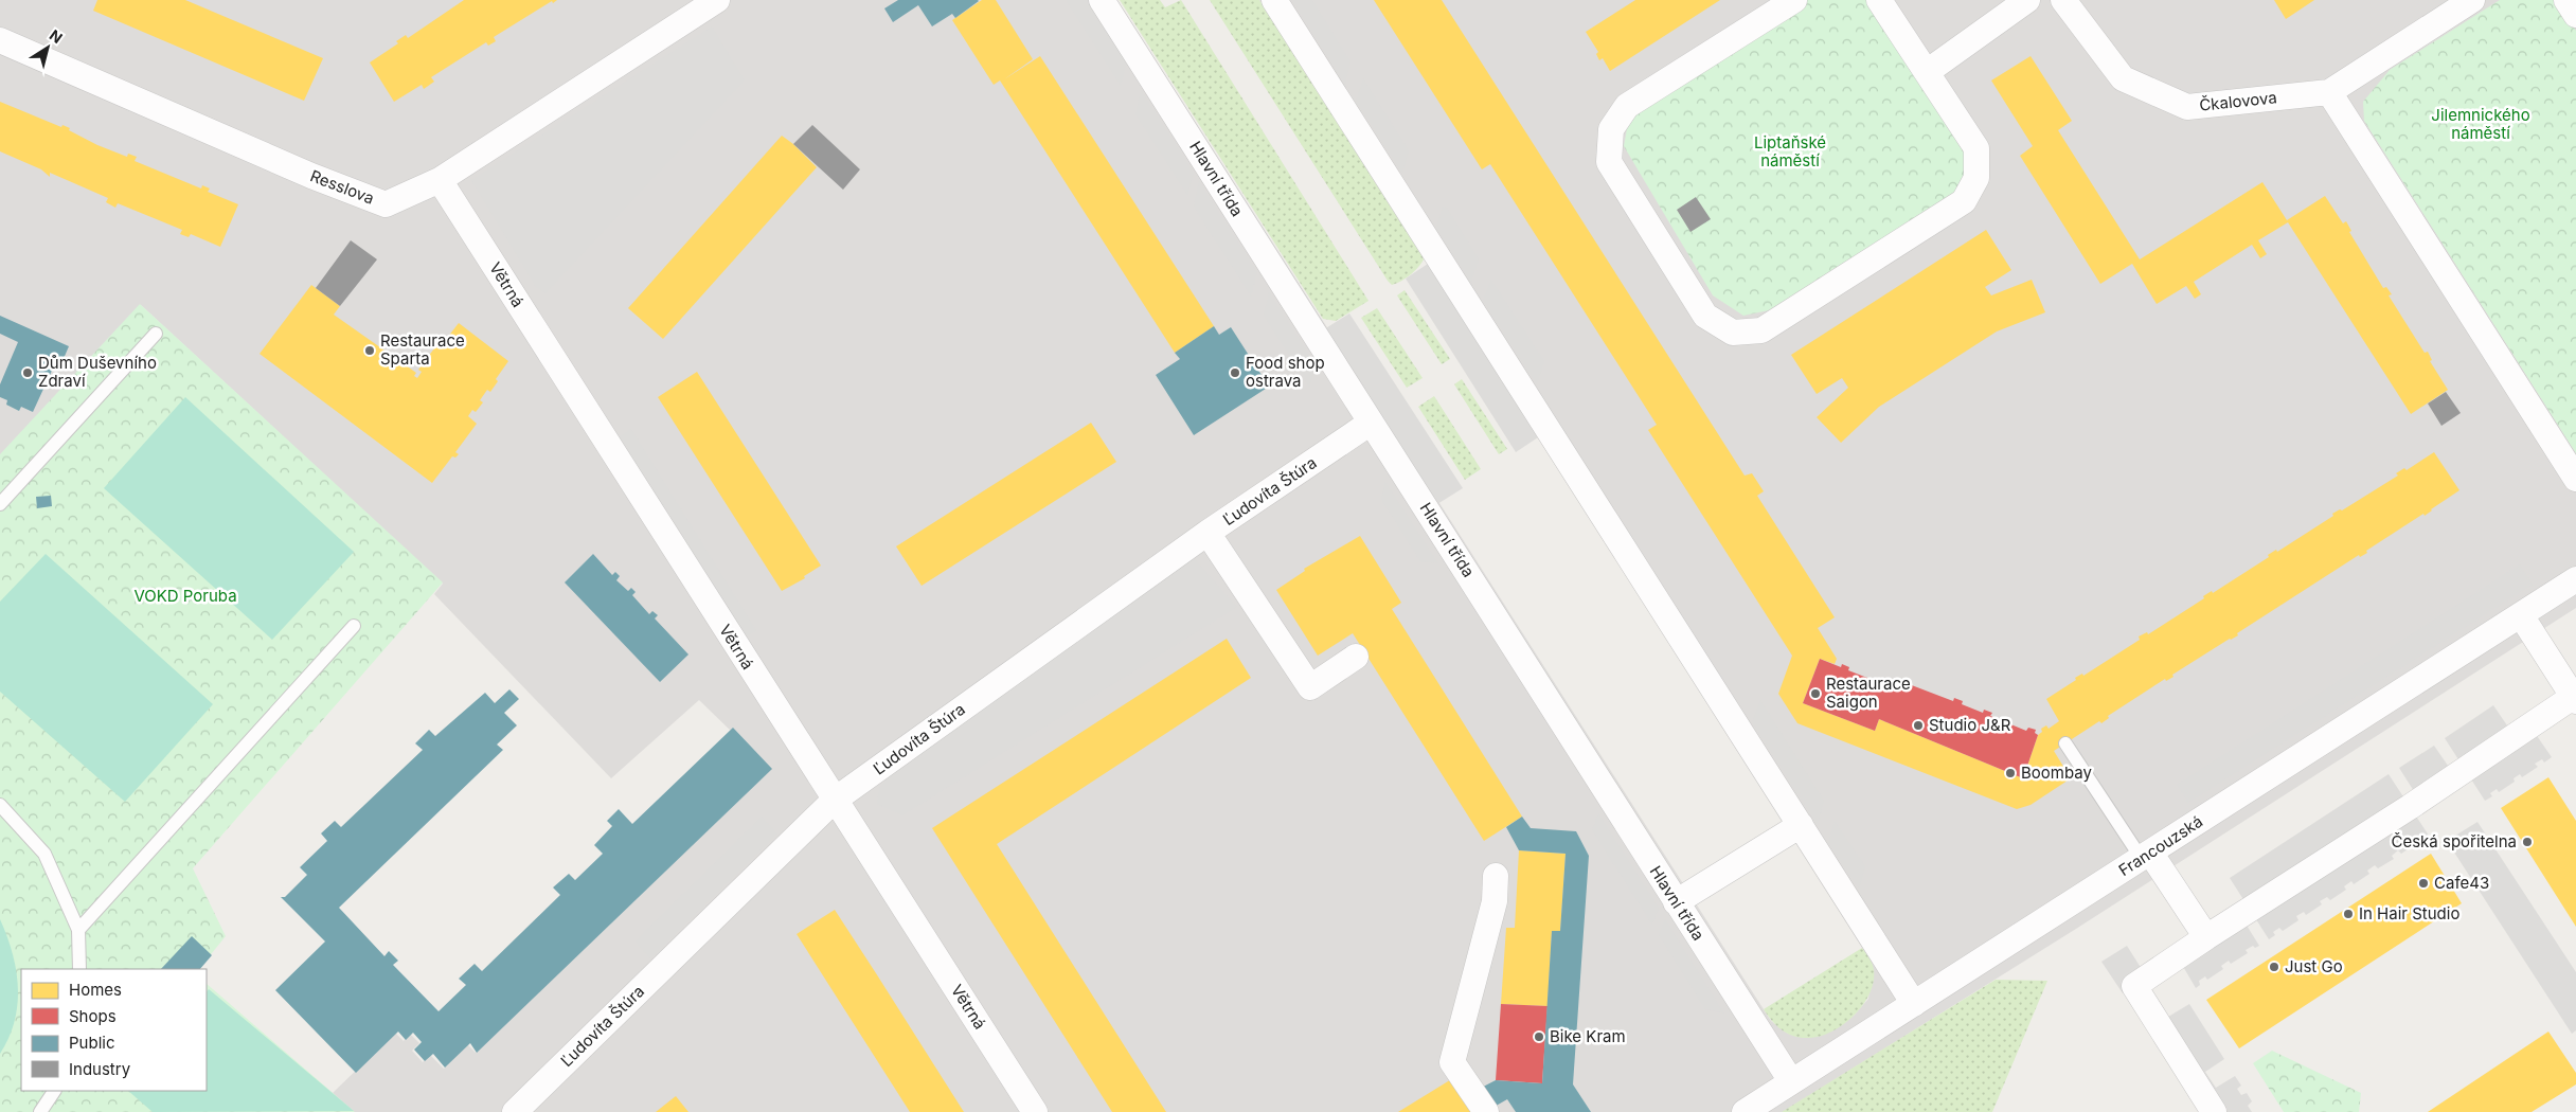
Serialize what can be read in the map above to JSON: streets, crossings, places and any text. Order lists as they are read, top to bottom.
{
  "streets": {
    "street": [
      "Čkalovova",
      "Hlavní třída",
      "Resslova",
      "Větrná",
      "Ľudovíta Štúra",
      "Francouzská"
    ]
  },
  "crossings": [
    ["Hlavní třída", "Ľudovíta Štúra"],
    ["Hlavní třída", "Francouzská"],
    ["Resslova", "Větrná"],
    ["Větrná", "Ľudovíta Štúra"]
  ],
  "parks": ["Jilemnického náměstí", "Liptaňské náměstí", "VOKD Poruba"],
  "places": [
    "Restaurace Sparta",
    "Dům Duševního Zdraví",
    "Food shop ostrava",
    "Restaurace Saigon",
    "Studio J&R",
    "Boombay",
    "Česká spořitelna",
    "Cafe43",
    "In Hair Studio",
    "Just Go",
    "Bike Kram"
  ],
  "legend": [
    "Homes",
    "Shops",
    "Public",
    "Industry"
  ],
  "north": "top right"
}
